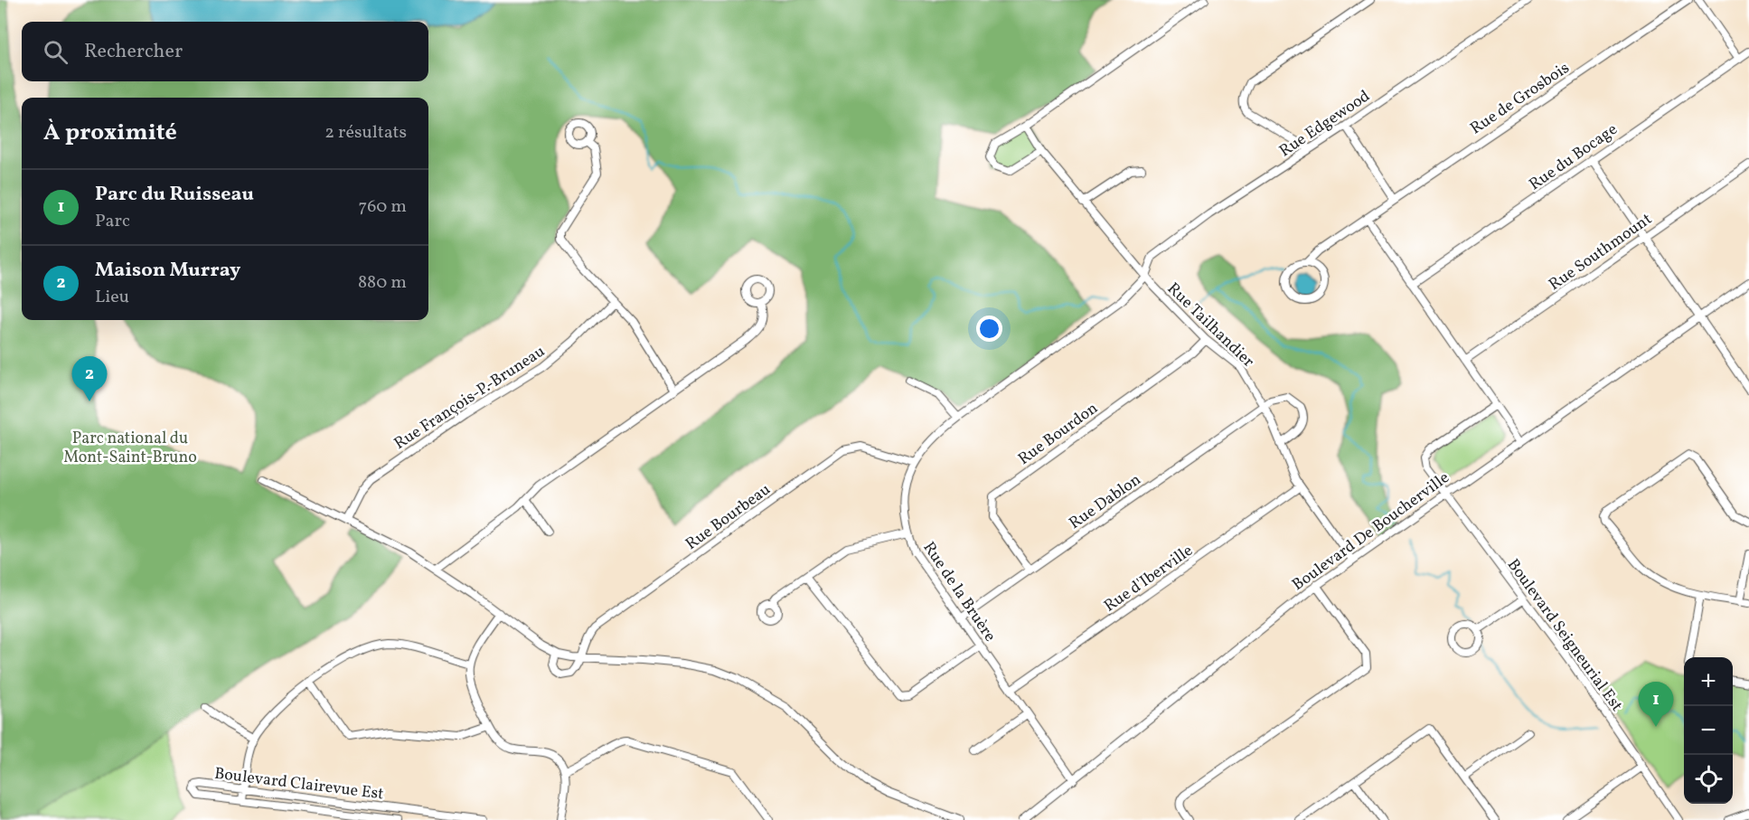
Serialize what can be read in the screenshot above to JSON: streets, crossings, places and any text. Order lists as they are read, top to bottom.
{
  "streets": {
    "street": [
      "Rue de Grosbois",
      "Rue Edgewood",
      "Rue du Bocage",
      "Rue Southmount",
      "Rue Tailhandier",
      "Rue François-P.-Bruneau",
      "Rue Bourdon",
      "Rue Dablon",
      "Rue Bourbeau",
      "Boulevard De Boucherville",
      "Rue d'Iberville",
      "Rue de la Bruère",
      "Boulevard Seigneurial Est",
      "Boulevard Clairevue Est"
    ]
  },
  "crossings": [
    ["Rue Edgewood", "Rue Tailhandier"],
    ["Rue Edgewood", "Rue de la Bruère"],
    ["Rue Tailhandier", "Rue Bourdon"],
    ["Rue Tailhandier", "Rue Dablon"],
    ["Rue Tailhandier", "Boulevard De Boucherville"],
    ["Rue Tailhandier", "Rue d'Iberville"],
    ["Rue Tailhandier", "Rue de la Bruère"],
    ["Rue Bourdon", "Rue Dablon"],
    ["Rue Dablon", "Rue de la Bruère"],
    ["Rue Bourbeau", "Rue de la Bruère"],
    ["Boulevard De Boucherville", "Rue de la Bruère"],
    ["Boulevard De Boucherville", "Boulevard Seigneurial Est"],
    ["Rue d'Iberville", "Rue de la Bruère"]
  ],
  "parks": ["Parc national du Mont-Saint-Bruno"],
  "page": {
    "search": "Rechercher",
    "heading": ["À proximité", "2 résultats"],
    "list": [
      {
        "mark": "1",
        "name": "Parc du Ruisseau",
        "note": "Parc",
        "value": "760 m"
      },
      {
        "mark": "2",
        "name": "Maison Murray",
        "note": "Lieu",
        "value": "880 m"
      }
    ],
    "pins": ["2", "1"],
    "map_buttons": ["+", "−"]
  }
}
